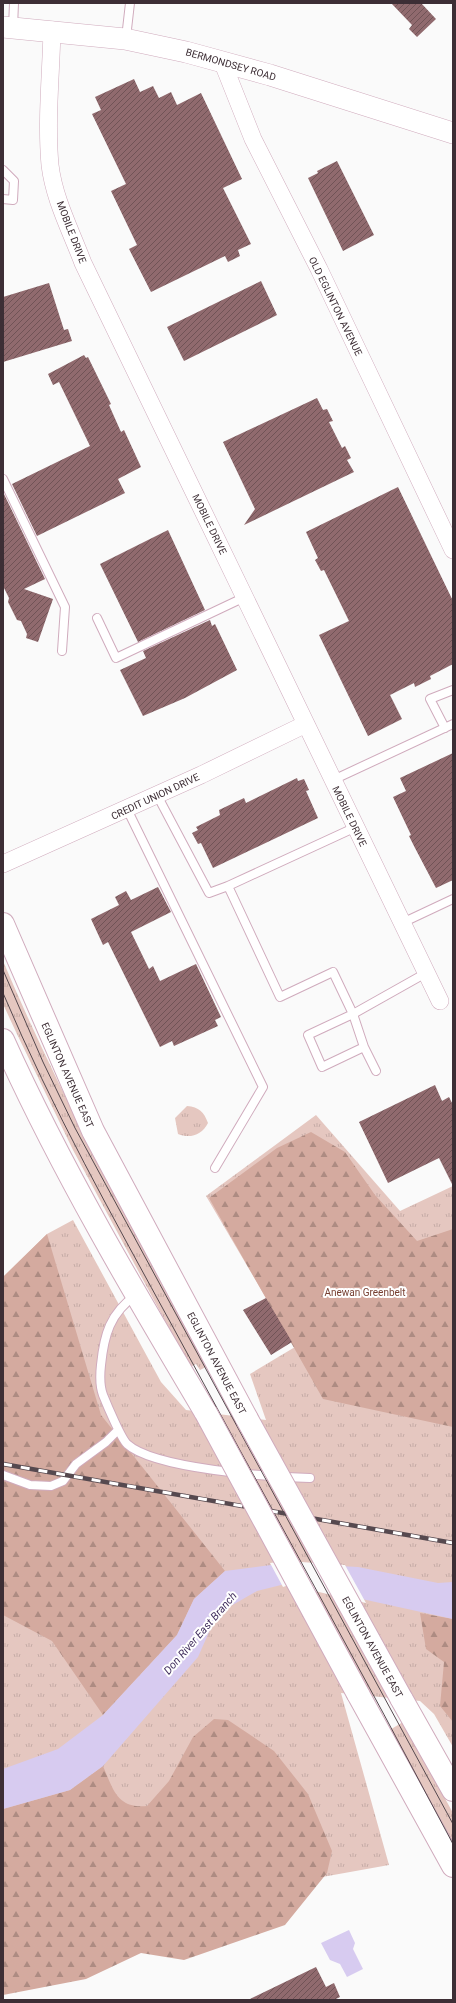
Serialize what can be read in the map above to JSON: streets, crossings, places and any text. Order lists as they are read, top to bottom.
{
  "streets": {
    "main road": ["EGLINTON AVENUE EAST"],
    "street": [
      "BERMONDSEY ROAD",
      "MOBILE DRIVE",
      "OLD EGLINTON AVENUE",
      "CREDIT UNION DRIVE"
    ]
  },
  "crossings": [
    ["BERMONDSEY ROAD", "MOBILE DRIVE"],
    ["BERMONDSEY ROAD", "OLD EGLINTON AVENUE"],
    ["MOBILE DRIVE", "CREDIT UNION DRIVE"]
  ],
  "water": ["Don River East Branch"],
  "parks": ["Anewan Greenbelt"]
}
